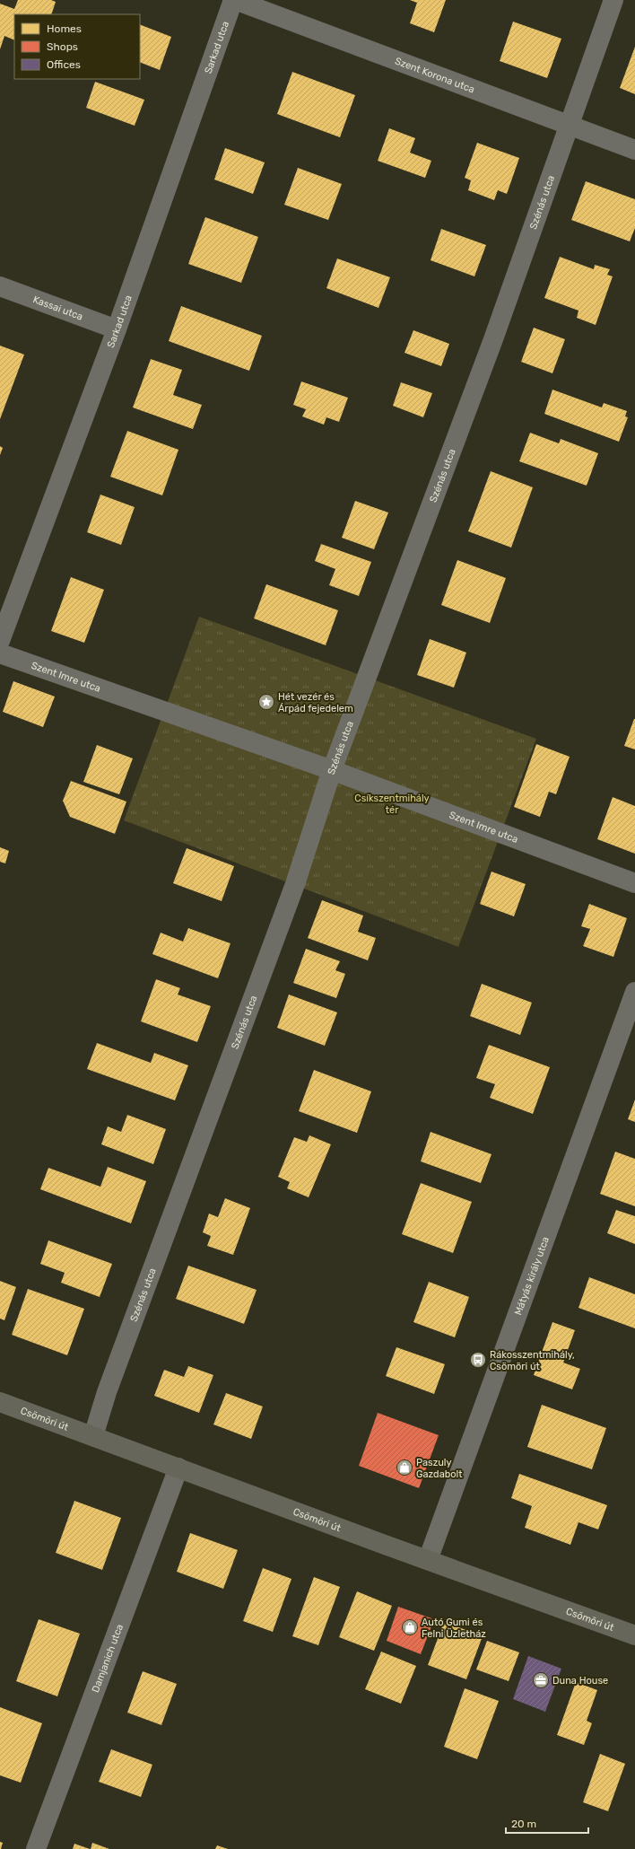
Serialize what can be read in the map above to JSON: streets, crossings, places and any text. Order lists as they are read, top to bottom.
{
  "streets": {
    "main road": ["Csömöri út"],
    "street": [
      "Sarkad utca",
      "Szent Korona utca",
      "Szénás utca",
      "Kassai utca",
      "Szent Imre utca",
      "Mátyás király utca",
      "Damjanich utca"
    ]
  },
  "crossings": [
    ["Sarkad utca", "Szent Korona utca"],
    ["Sarkad utca", "Kassai utca"],
    ["Szent Korona utca", "Szénás utca"],
    ["Szénás utca", "Szent Imre utca"],
    ["Szénás utca", "Csömöri út"],
    ["Mátyás király utca", "Csömöri út"],
    ["Csömöri út", "Damjanich utca"]
  ],
  "parks": ["Csíkszentmihály tér"],
  "places": {
    "place": ["Hét vezér és Árpád fejedelem"],
    "bus stop": ["Rákosszentmihály, Csömöri út"],
    "shop": ["Paszuly Gazdabolt", "Autó Gumi és Felni Üzletház"],
    "office": ["Duna House"]
  },
  "legend": ["Homes", "Shops", "Offices"],
  "scale_bar": "20 m"
}
